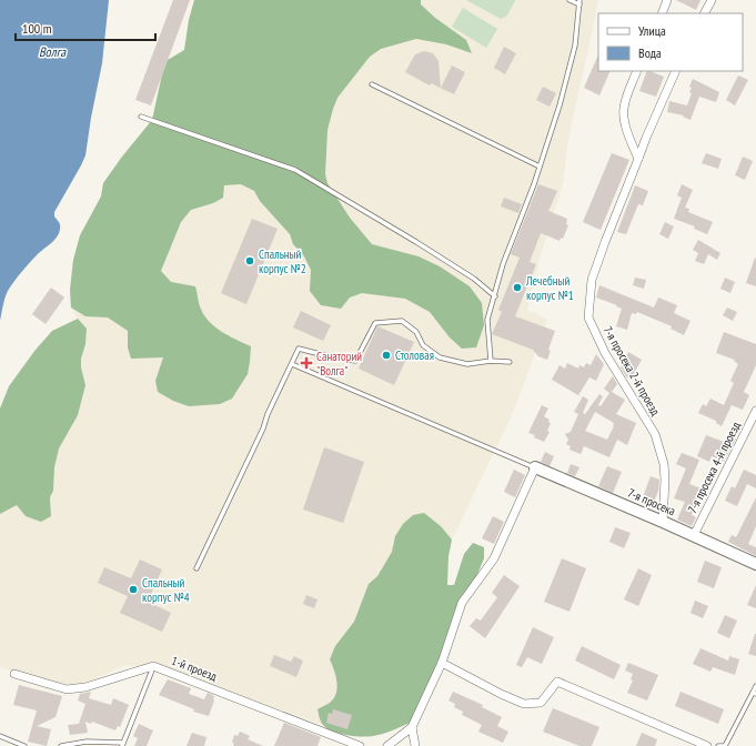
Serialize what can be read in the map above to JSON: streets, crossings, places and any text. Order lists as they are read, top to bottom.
{
  "streets": {
    "street": [
      "7-я просека 2-й проезд",
      "7-я просека 4-й проезд",
      "7-я просека",
      "1-й проезд"
    ]
  },
  "crossings": [
    ["7-я просека 2-й проезд", "7-я просека"],
    ["7-я просека 4-й проезд", "7-я просека"]
  ],
  "water": ["Волга"],
  "places": {
    "other": [
      "Спальный корпус №2",
      "Лечебный корпус №1",
      "Столовая",
      "Спальный корпус №4"
    ],
    "health": ["Санаторий \"Волга\""]
  },
  "legend": ["Улица", "Вода"],
  "scale_bar": "100 m"
}
